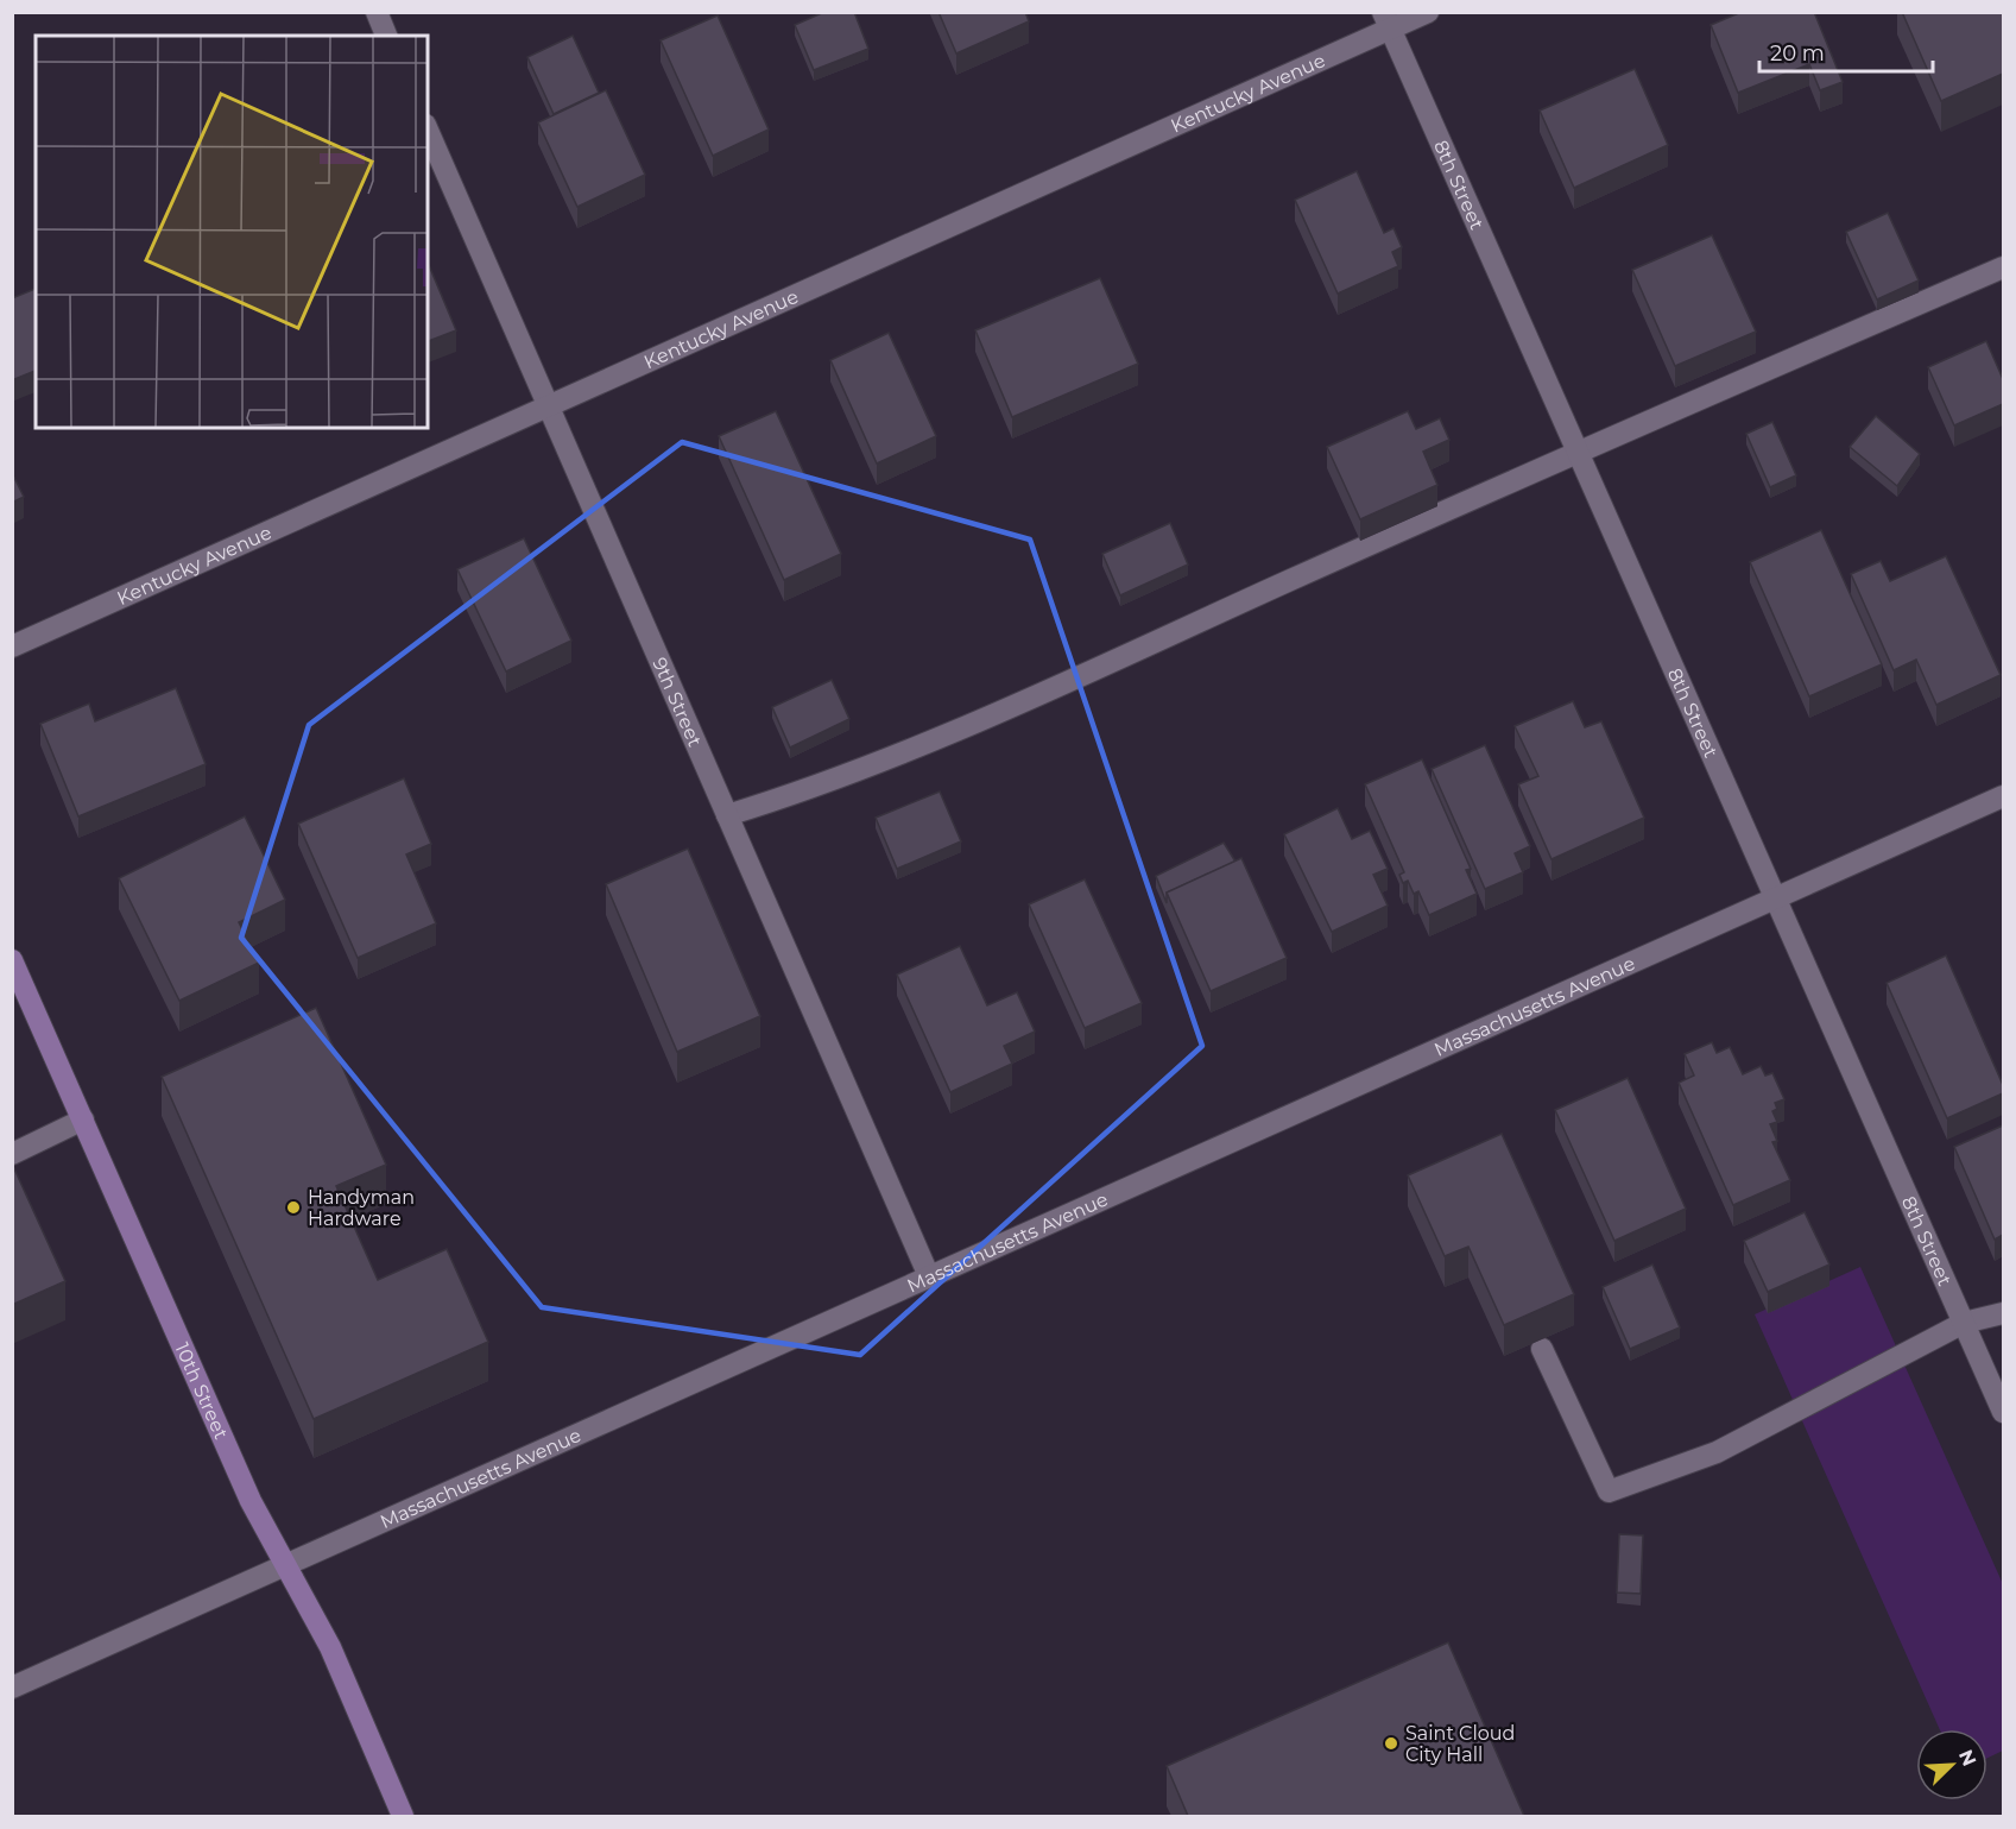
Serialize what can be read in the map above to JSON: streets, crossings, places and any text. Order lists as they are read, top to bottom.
{
  "streets": {
    "street": [
      "Kentucky Avenue",
      "8th Street",
      "9th Street",
      "Massachusetts Avenue",
      "10th Street"
    ]
  },
  "crossings": [
    ["Kentucky Avenue", "8th Street"],
    ["Kentucky Avenue", "9th Street"],
    ["8th Street", "Massachusetts Avenue"],
    ["9th Street", "Massachusetts Avenue"],
    ["Massachusetts Avenue", "10th Street"]
  ],
  "places": ["Handyman Hardware", "Saint Cloud City Hall"],
  "scale_bar": "20 m",
  "north": "top right"
}
